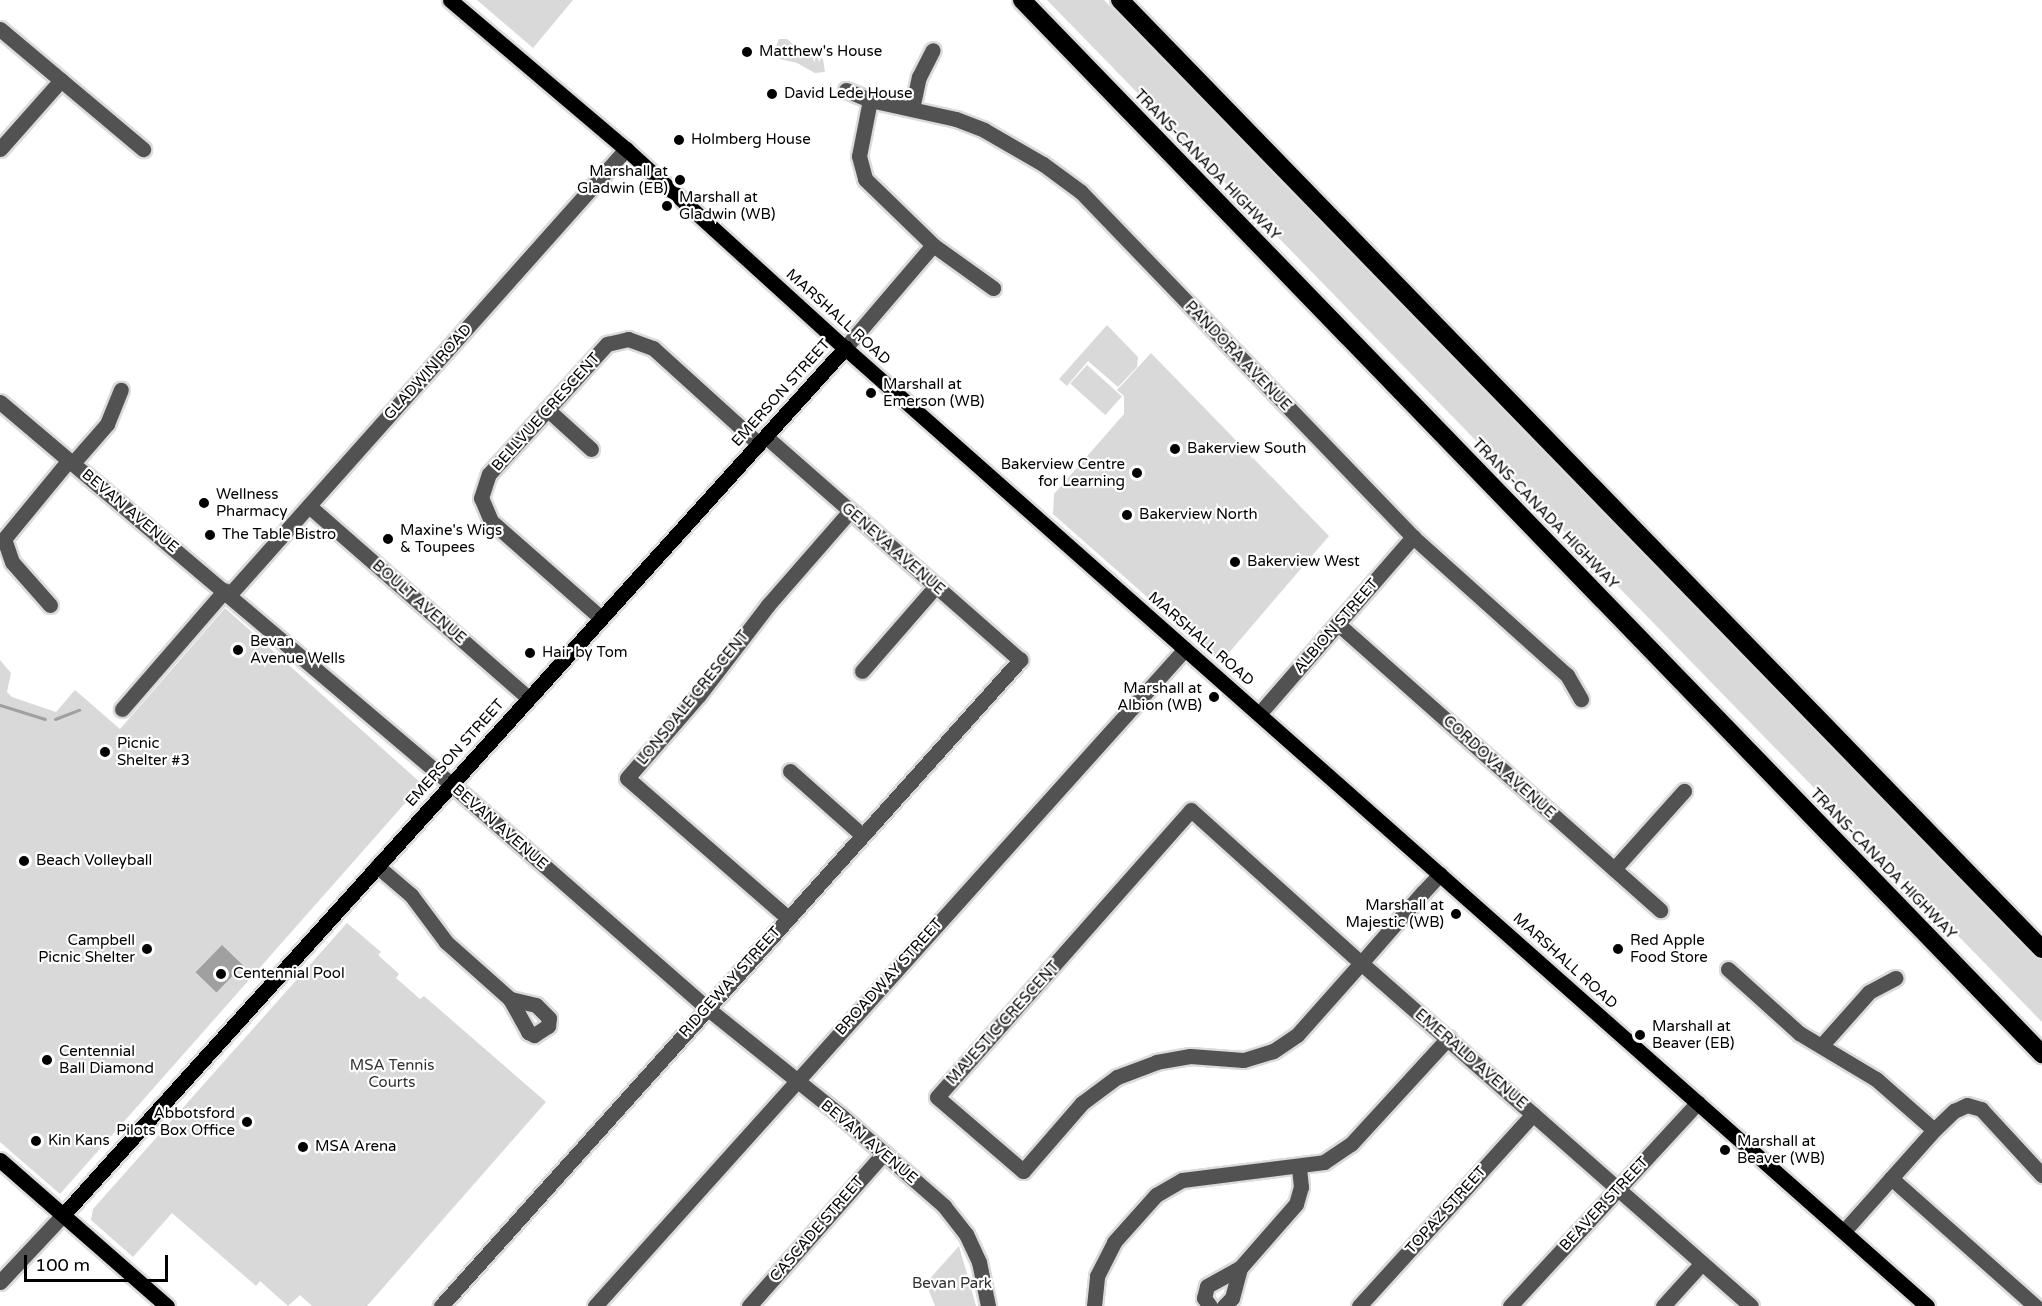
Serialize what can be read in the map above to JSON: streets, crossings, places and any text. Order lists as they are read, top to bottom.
{
  "streets": {
    "highway": ["TRANS-CANADA HIGHWAY"],
    "main road": ["MARSHALL ROAD", "EMERSON STREET"],
    "street": [
      "PANDORA AVENUE",
      "GLADWIN ROAD",
      "BELLVUE CRESCENT",
      "BEVAN AVENUE",
      "GENEVA AVENUE",
      "BOULT AVENUE",
      "ALBION STREET",
      "LONSDALE CRESCENT",
      "CORDOVA AVENUE",
      "BROADWAY STREET",
      "RIDGEWAY STREET",
      "MAJESTIC CRESCENT",
      "EMERALD AVENUE",
      "BEAVER STREET",
      "TOPAZ STREET",
      "CASCADE STREET"
    ]
  },
  "crossings": [
    ["MARSHALL ROAD", "GLADWIN ROAD"],
    ["MARSHALL ROAD", "EMERSON STREET"],
    ["MARSHALL ROAD", "ALBION STREET"],
    ["MARSHALL ROAD", "BROADWAY STREET"],
    ["MARSHALL ROAD", "MAJESTIC CRESCENT"],
    ["MARSHALL ROAD", "BEAVER STREET"],
    ["PANDORA AVENUE", "ALBION STREET"],
    ["GLADWIN ROAD", "BEVAN AVENUE"],
    ["GLADWIN ROAD", "BOULT AVENUE"],
    ["EMERSON STREET", "BELLVUE CRESCENT"],
    ["EMERSON STREET", "BEVAN AVENUE"],
    ["EMERSON STREET", "GENEVA AVENUE"],
    ["EMERSON STREET", "BOULT AVENUE"],
    ["BELLVUE CRESCENT", "GENEVA AVENUE"],
    ["BEVAN AVENUE", "BROADWAY STREET"],
    ["BEVAN AVENUE", "RIDGEWAY STREET"],
    ["BEVAN AVENUE", "CASCADE STREET"],
    ["GENEVA AVENUE", "LONSDALE CRESCENT"],
    ["GENEVA AVENUE", "RIDGEWAY STREET"],
    ["ALBION STREET", "CORDOVA AVENUE"],
    ["LONSDALE CRESCENT", "RIDGEWAY STREET"],
    ["MAJESTIC CRESCENT", "EMERALD AVENUE"],
    ["EMERALD AVENUE", "BEAVER STREET"],
    ["EMERALD AVENUE", "TOPAZ STREET"]
  ],
  "parks": ["MSA Tennis Courts", "Bevan Park"],
  "places": [
    "Matthew's House",
    "David Lede House",
    "Holmberg House",
    "Marshall at Gladwin (EB)",
    "Marshall at Gladwin (WB)",
    "Marshall at Emerson (WB)",
    "Bakerview South",
    "Bakerview Centre for Learning",
    "Wellness Pharmacy",
    "Bakerview North",
    "The Table Bistro",
    "Maxine's Wigs & Toupees",
    "Bakerview West",
    "Bevan Avenue Wells",
    "Hair by Tom",
    "Marshall at Albion (WB)",
    "Picnic Shelter #3",
    "Beach Volleyball",
    "Marshall at Majestic (WB)",
    "Campbell Picnic Shelter",
    "Red Apple Food Store",
    "Centennial Pool",
    "Marshall at Beaver (EB)",
    "Centennial Ball Diamond",
    "Abbotsford Pilots Box Office",
    "Kin Kans",
    "MSA Arena",
    "Marshall at Beaver (WB)"
  ],
  "scale_bar": "100 m"
}
